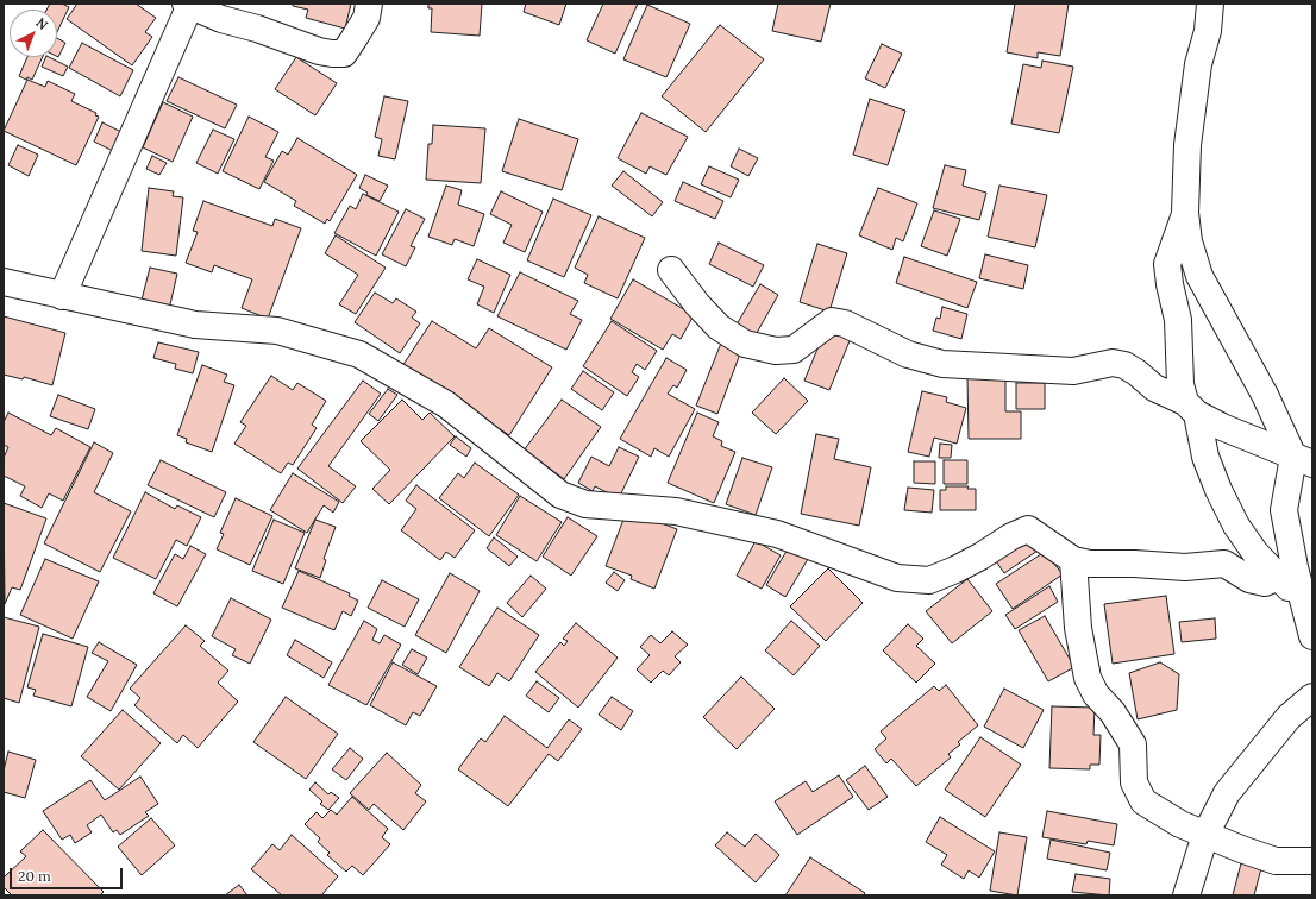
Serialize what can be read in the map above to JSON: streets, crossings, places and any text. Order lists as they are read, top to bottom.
{
  "scale_bar": "20 m",
  "north": "top right"
}
